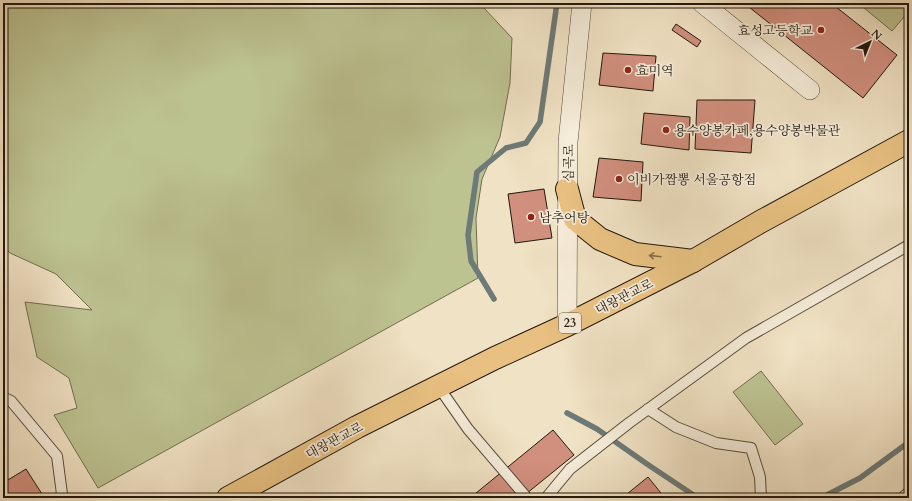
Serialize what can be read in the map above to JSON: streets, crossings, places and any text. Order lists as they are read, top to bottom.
{
  "streets": {
    "main road": ["대왕판교로", "23"],
    "street": ["심곡로"]
  },
  "crossings": [
    ["심곡로", "대왕판교로"]
  ],
  "places": [
    "효성고등학교",
    "효미역",
    "용수양봉카페,용수양봉박물관",
    "이비가짬뽕 서울공항점",
    "남추어탕"
  ],
  "north": "top right"
}
